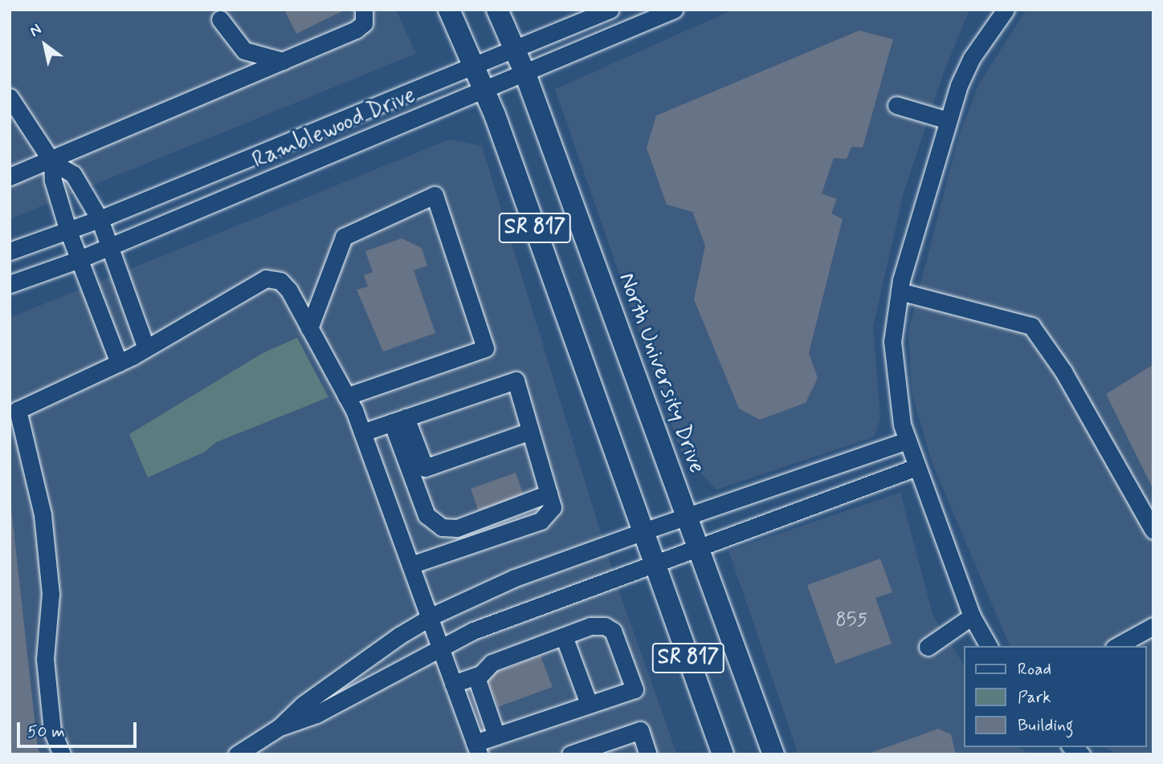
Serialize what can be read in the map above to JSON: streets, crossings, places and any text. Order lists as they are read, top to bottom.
{
  "streets": {
    "main road": ["SR 817", "North University Drive"],
    "street": ["Ramblewood Drive"]
  },
  "crossings": [
    ["Ramblewood Drive", "SR 817"],
    ["Ramblewood Drive", "North University Drive"]
  ],
  "house_numbers": ["855"],
  "legend": ["Road", "Park", "Building"],
  "scale_bar": "50 m",
  "north": "top left"
}
